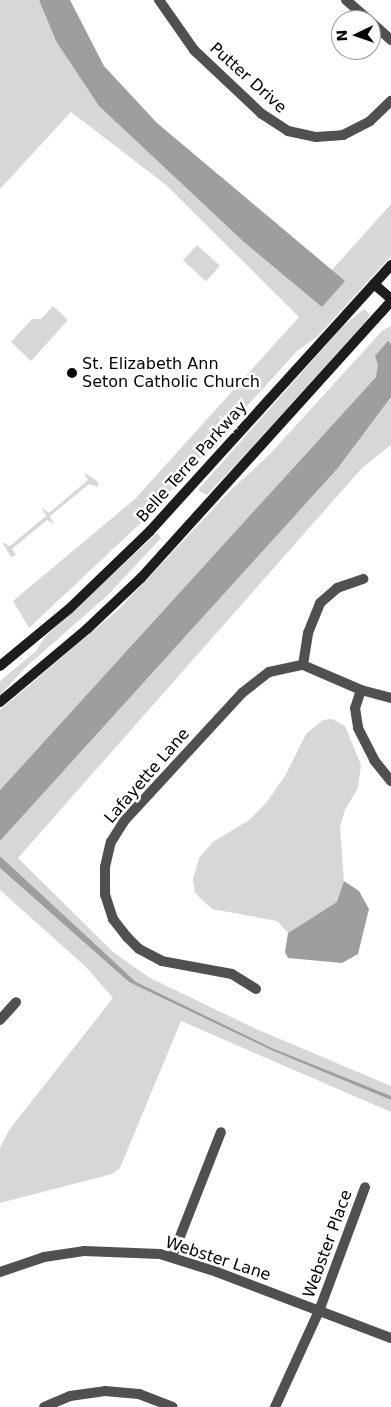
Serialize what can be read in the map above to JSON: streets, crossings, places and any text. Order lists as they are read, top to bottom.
{
  "streets": {
    "main road": ["Belle Terre Parkway"],
    "street": [
      "Putter Drive",
      "Lafayette Lane",
      "Webster Place",
      "Webster Lane"
    ]
  },
  "crossings": [
    ["Webster Place", "Webster Lane"]
  ],
  "places": ["St. Elizabeth Ann Seton Catholic Church"],
  "north": "left"
}
